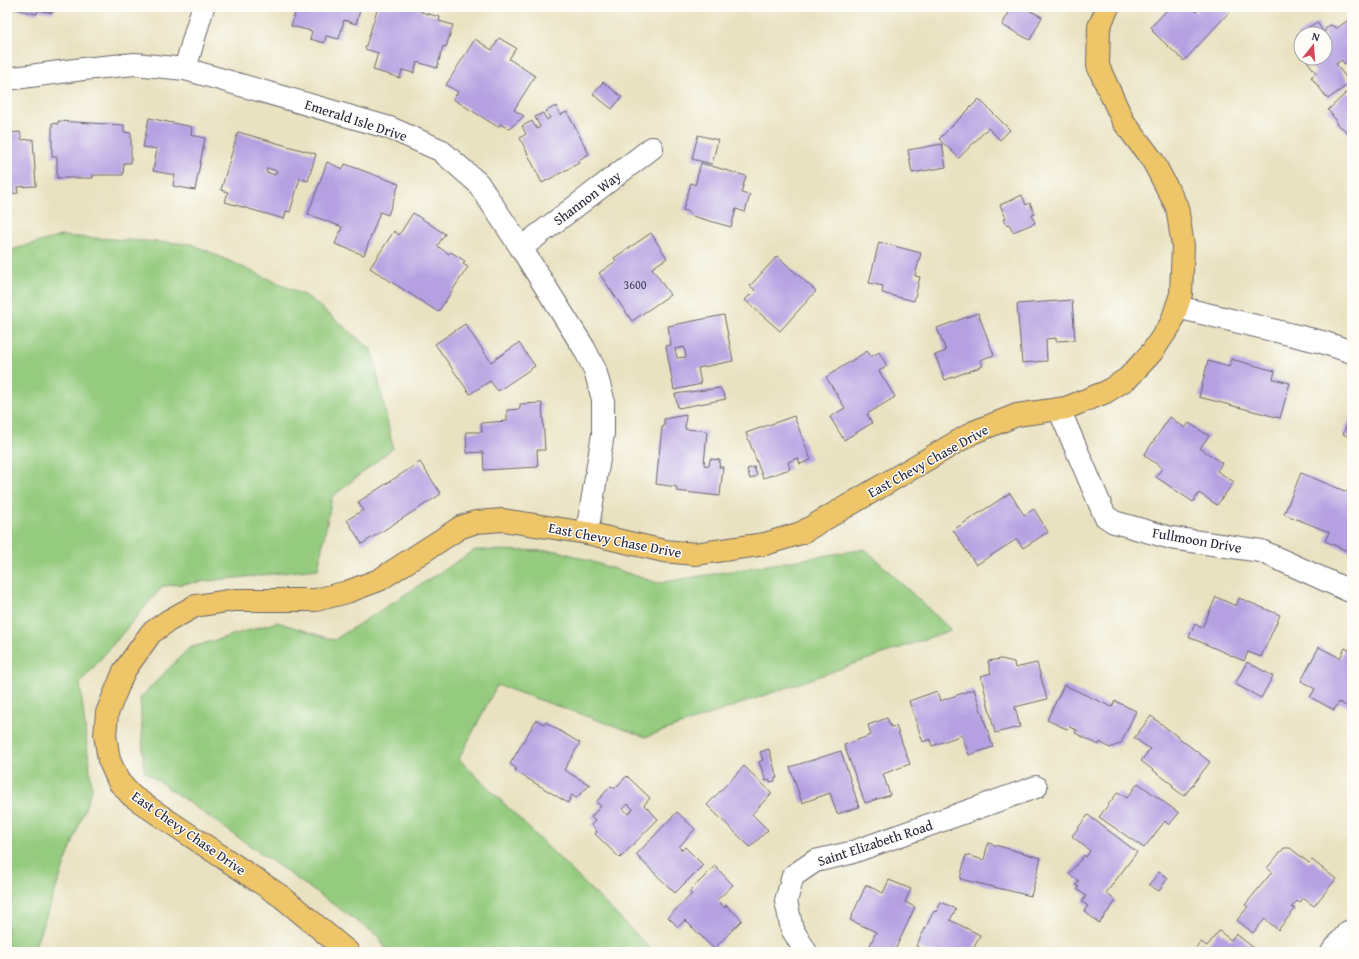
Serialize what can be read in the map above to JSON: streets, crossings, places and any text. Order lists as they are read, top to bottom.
{
  "streets": {
    "main road": ["East Chevy Chase Drive"],
    "street": [
      "Emerald Isle Drive",
      "Shannon Way",
      "Fullmoon Drive",
      "Saint Elizabeth Road"
    ]
  },
  "crossings": [
    ["Emerald Isle Drive", "Shannon Way"],
    ["Emerald Isle Drive", "East Chevy Chase Drive"],
    ["East Chevy Chase Drive", "Fullmoon Drive"]
  ],
  "house_numbers": ["3600"],
  "north": "top"
}
